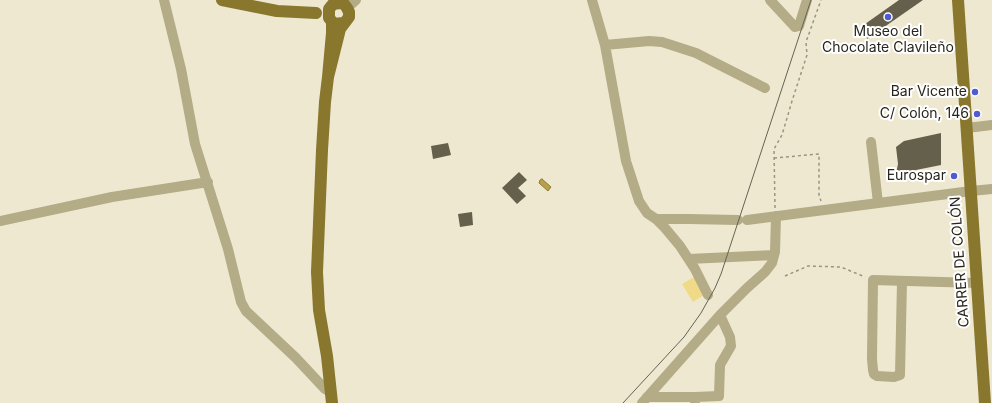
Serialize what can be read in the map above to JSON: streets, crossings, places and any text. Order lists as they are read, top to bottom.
{
  "streets": {
    "main road": ["CARRER DE COLÓN"]
  },
  "places": [
    "Museo del Chocolate Clavileño",
    "Bar Vicente",
    "C/ Colón, 146",
    "Eurospar"
  ]
}
